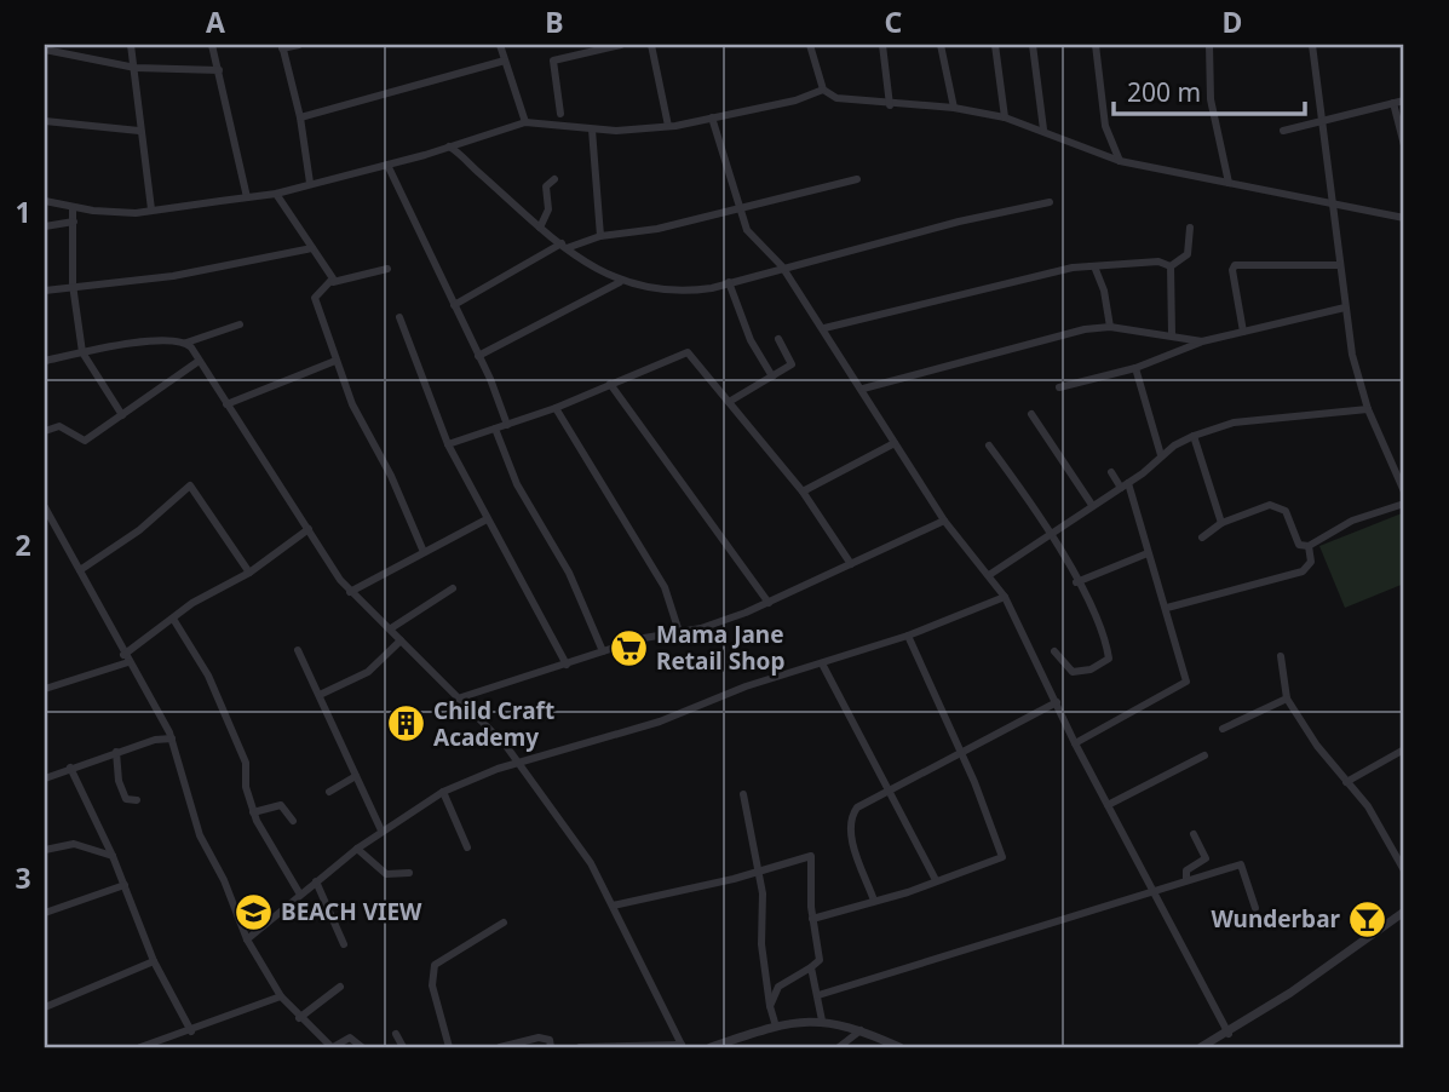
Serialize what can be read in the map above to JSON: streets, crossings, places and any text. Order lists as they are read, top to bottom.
{
  "places": {
    "supermarket": ["Mama Jane Retail Shop"],
    "building": ["Child Craft Academy"],
    "school or university": ["BEACH VIEW"],
    "bar": ["Wunderbar"]
  },
  "scale_bar": "200 m",
  "grid": {
    "columns": [
      "A",
      "B",
      "C",
      "D"
    ],
    "rows": ["1", "2", "3"]
  }
}
